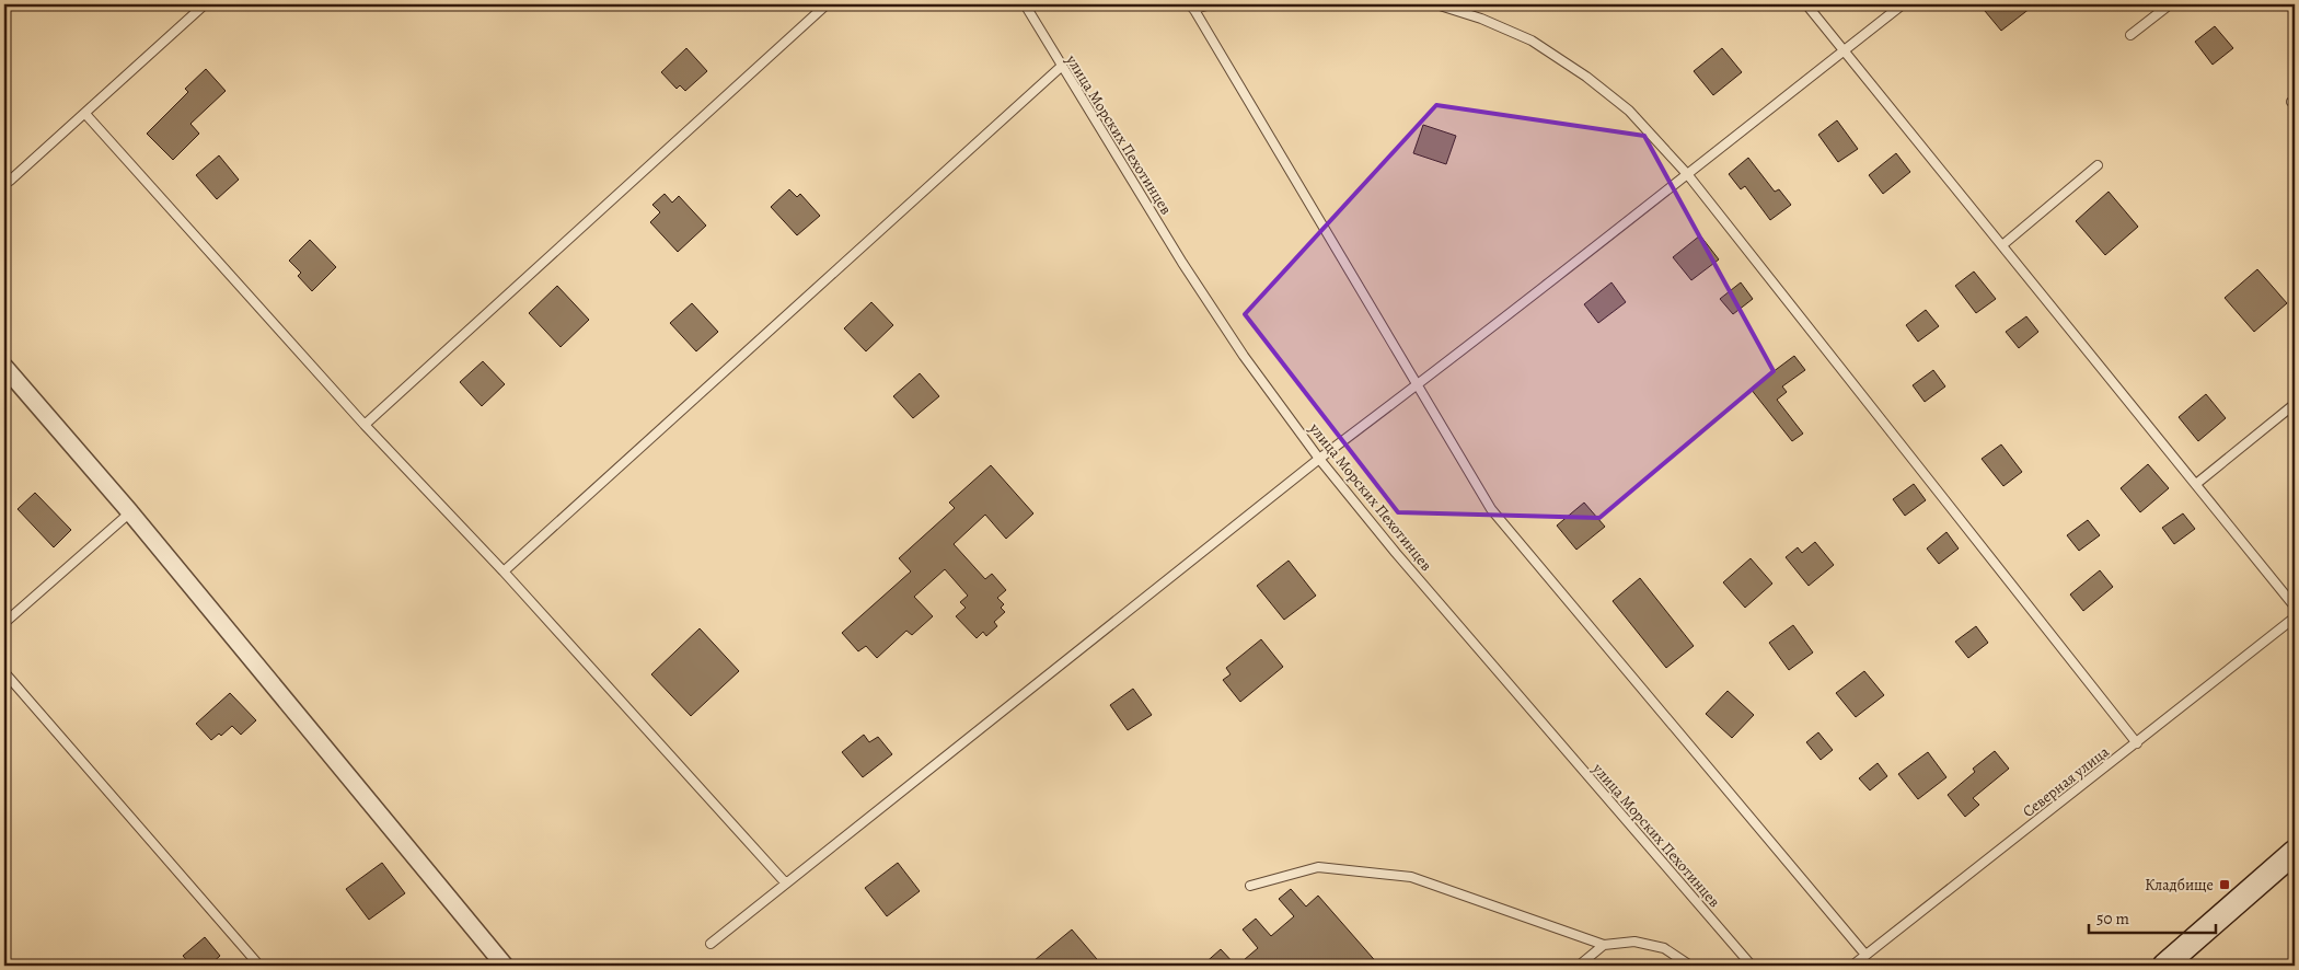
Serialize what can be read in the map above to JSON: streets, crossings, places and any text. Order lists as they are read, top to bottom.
{
  "streets": {
    "lane": ["улица Морских Пехотинцев", "Северная улица"]
  },
  "places": {
    "transit": ["Кладбище"]
  },
  "scale_bar": "50 m"
}
